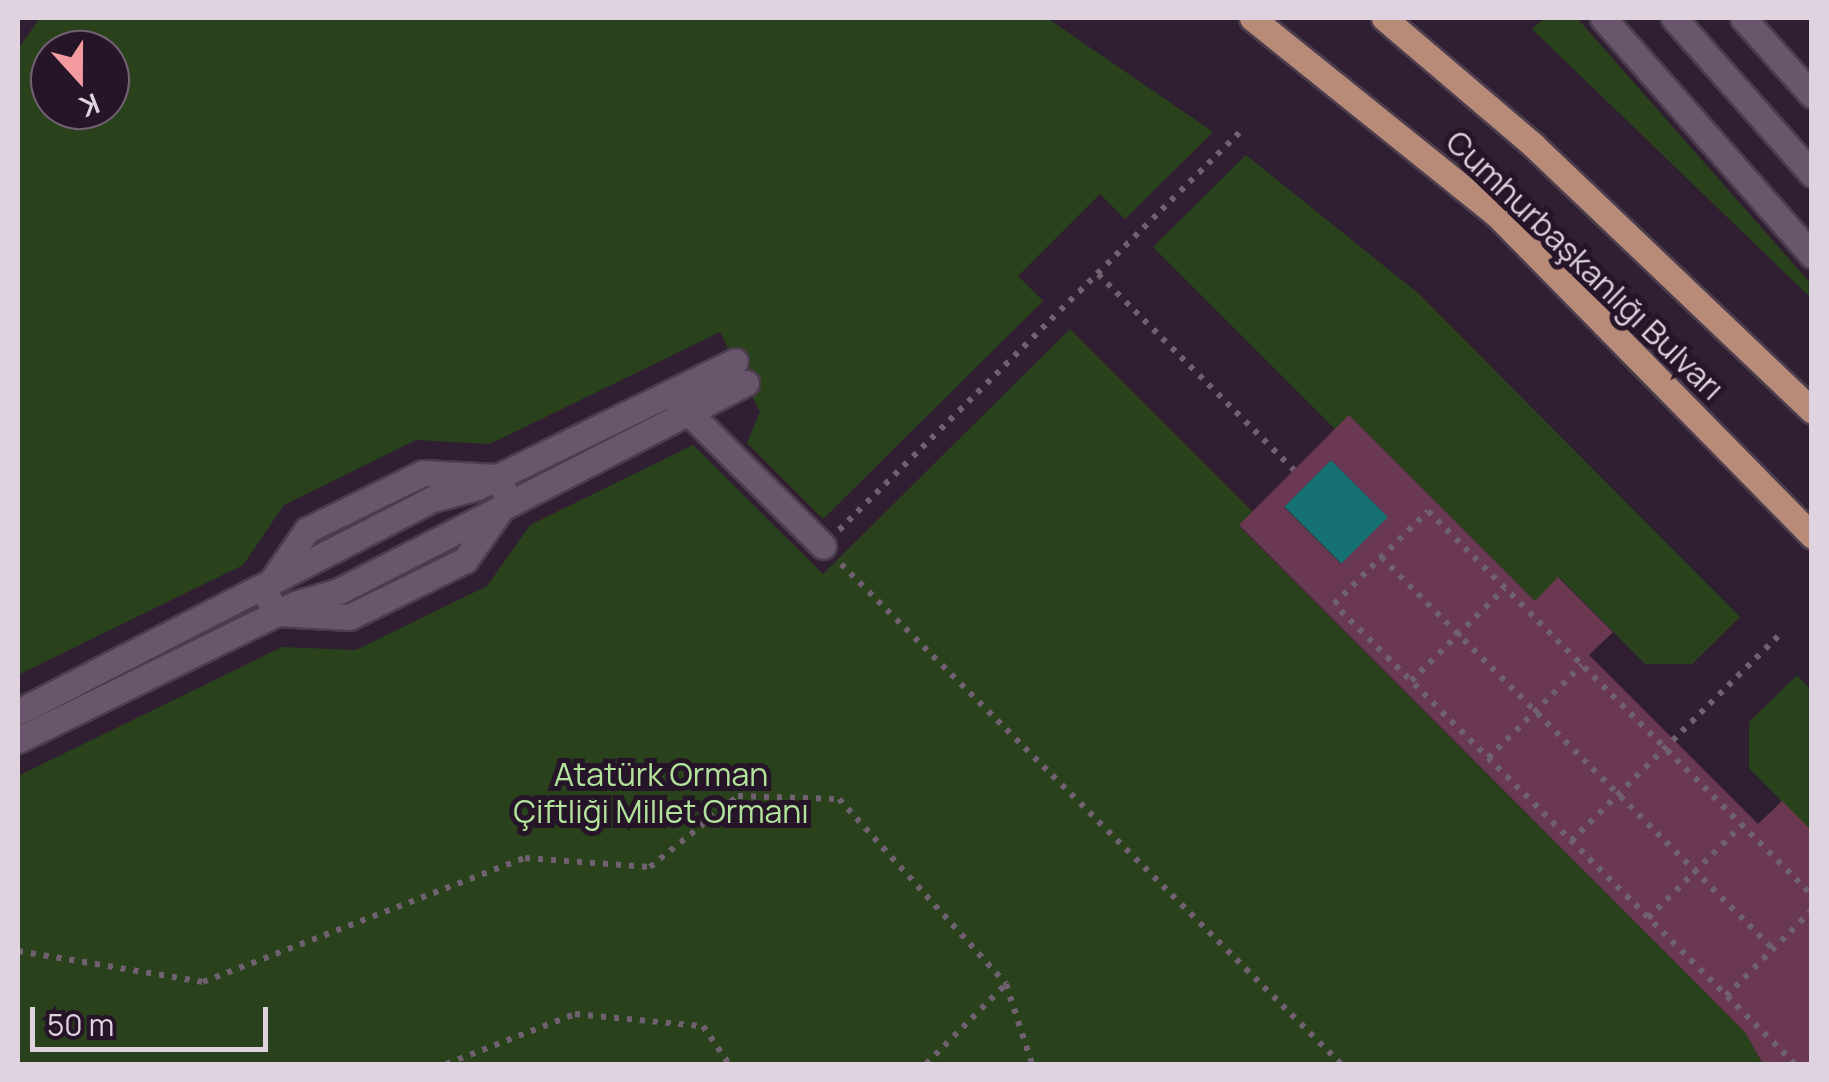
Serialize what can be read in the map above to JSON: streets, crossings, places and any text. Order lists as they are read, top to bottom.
{
  "streets": {
    "main road": ["Cumhurbaşkanlığı Bulvarı"]
  },
  "parks": ["Atatürk Orman Çiftliği Millet Ormanı"],
  "scale_bar": "50 m",
  "north": "bottom"
}
